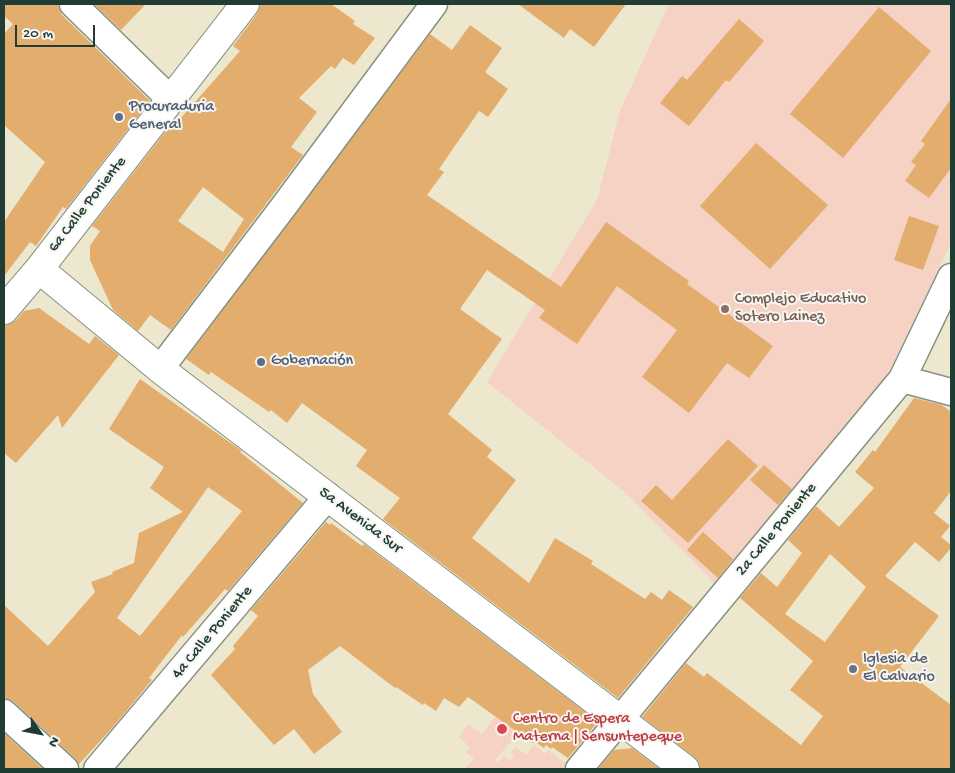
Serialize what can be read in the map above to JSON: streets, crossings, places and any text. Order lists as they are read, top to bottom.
{
  "streets": {
    "street": [
      "6a Calle Poniente",
      "5a Avenida Sur",
      "2a Calle Poniente",
      "4a Calle Poniente"
    ]
  },
  "crossings": [
    ["6a Calle Poniente", "5a Avenida Sur"],
    ["5a Avenida Sur", "2a Calle Poniente"],
    ["5a Avenida Sur", "4a Calle Poniente"]
  ],
  "places": [
    "Procuraduria General",
    "Complejo Educativo Sotero Lainez",
    "Gobernación",
    "Iglesia de El Calvario",
    "Centro de Espera Materna | Sensuntepeque"
  ],
  "scale_bar": "20 m",
  "north": "bottom right"
}
